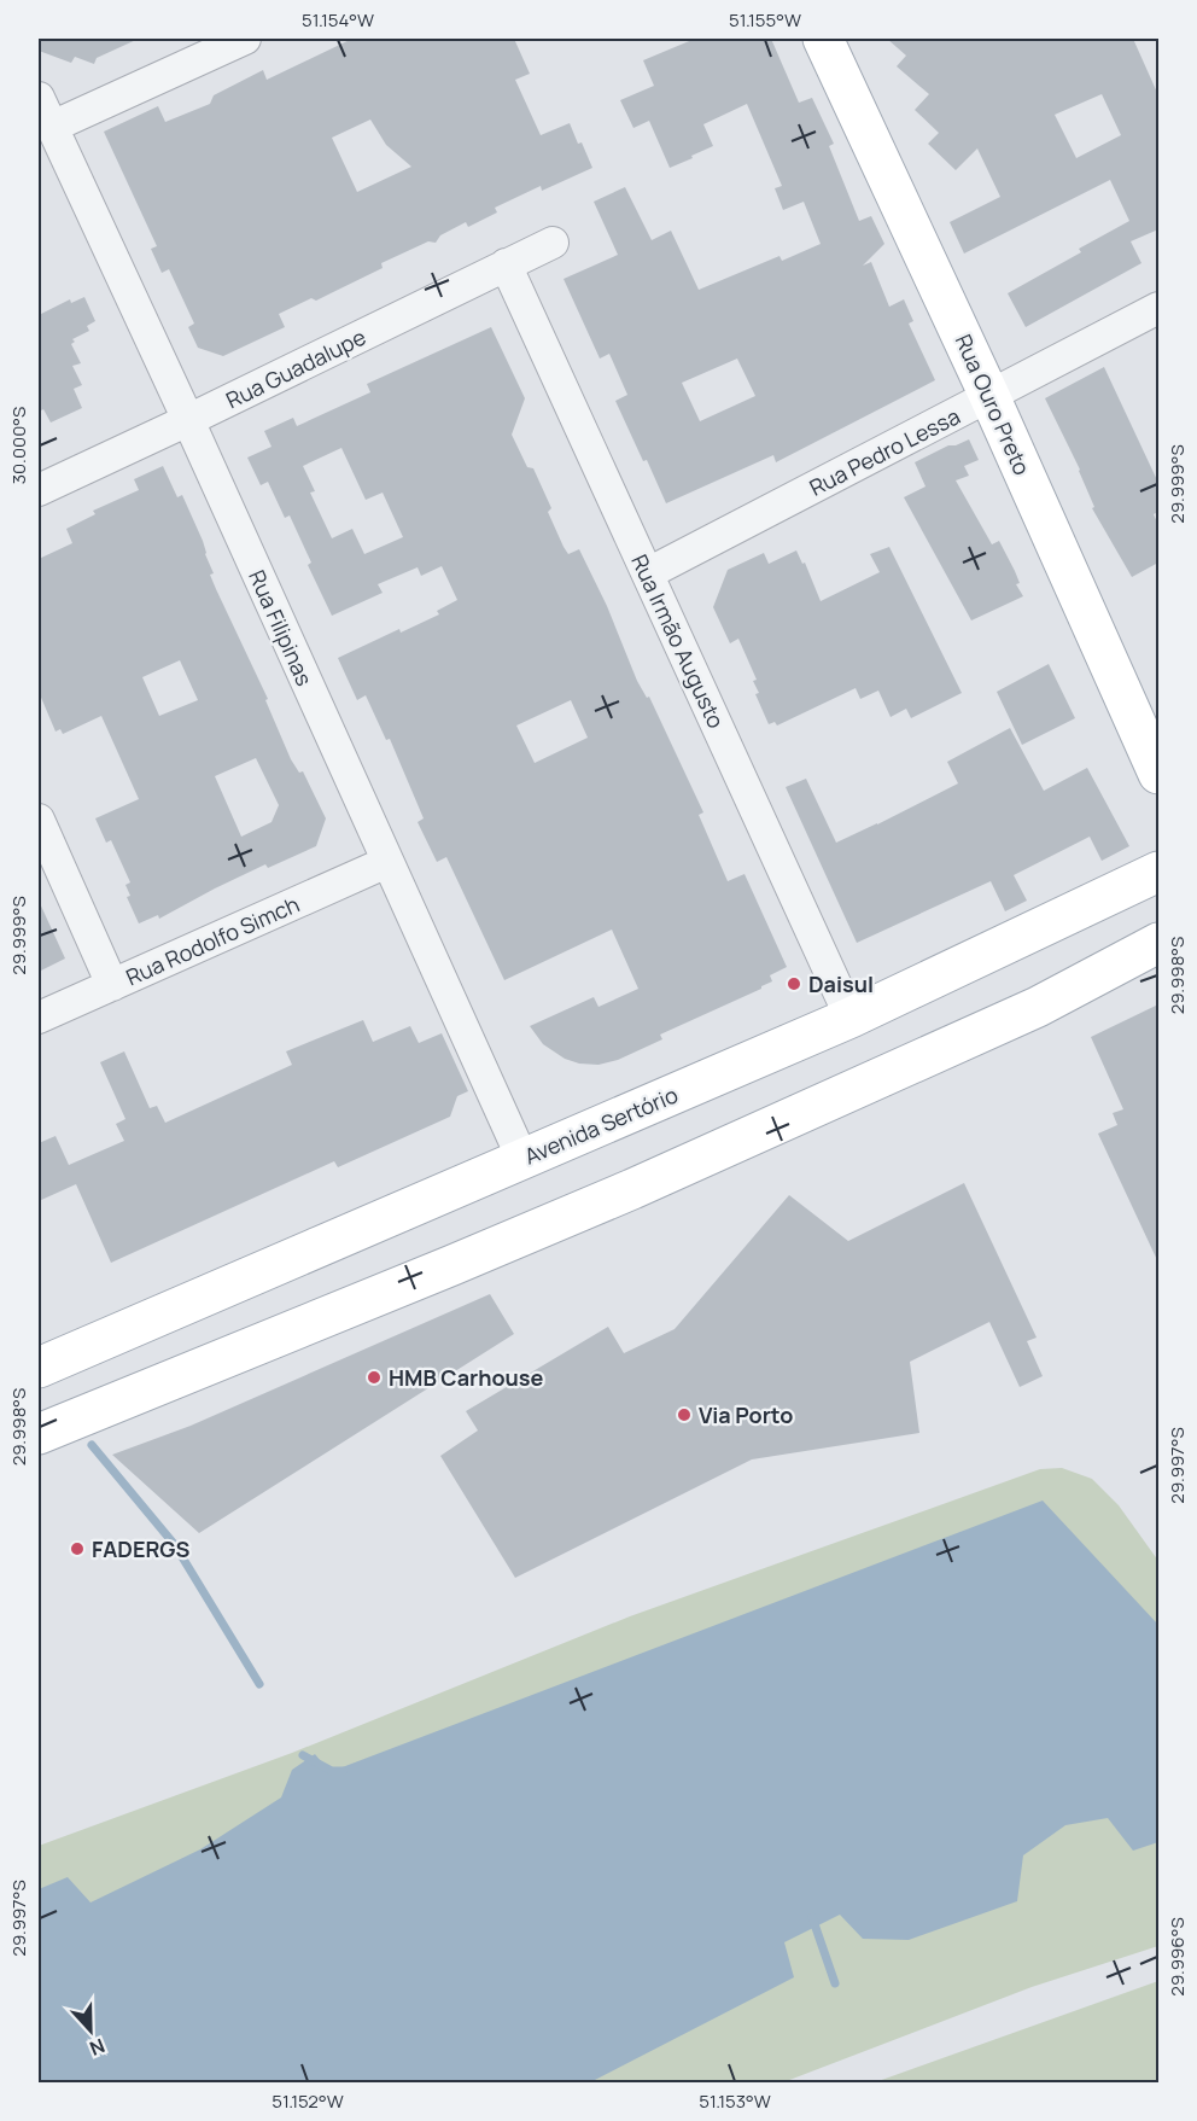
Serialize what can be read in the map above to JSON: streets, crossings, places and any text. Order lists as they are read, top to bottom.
{
  "streets": {
    "main road": ["Rua Ouro Preto", "Avenida Sertório"],
    "street": [
      "Rua Guadalupe",
      "Rua Pedro Lessa",
      "Rua Filipinas",
      "Rua Irmão Augusto",
      "Rua Rodolfo Simch"
    ]
  },
  "crossings": [
    ["Rua Guadalupe", "Rua Filipinas"],
    ["Rua Guadalupe", "Rua Irmão Augusto"],
    ["Rua Ouro Preto", "Rua Pedro Lessa"],
    ["Rua Pedro Lessa", "Rua Irmão Augusto"],
    ["Rua Filipinas", "Rua Rodolfo Simch"],
    ["Rua Filipinas", "Avenida Sertório"],
    ["Rua Irmão Augusto", "Avenida Sertório"]
  ],
  "places": [
    "Daisul",
    "HMB Carhouse",
    "Via Porto",
    "FADERGS"
  ],
  "north": "bottom",
  "coordinates": [
    "51.154°W",
    "51.155°W",
    "30.000°S",
    "29.999°S",
    "29.998°S",
    "29.997°S",
    "29.996°S",
    "51.152°W",
    "51.153°W"
  ]
}
